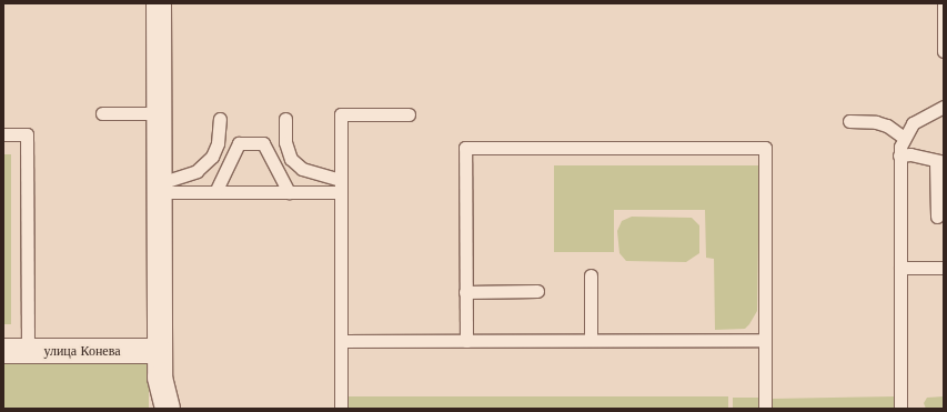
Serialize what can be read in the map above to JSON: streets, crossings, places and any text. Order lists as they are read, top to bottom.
{
  "streets": {
    "street": ["улица Конева"]
  }
}
